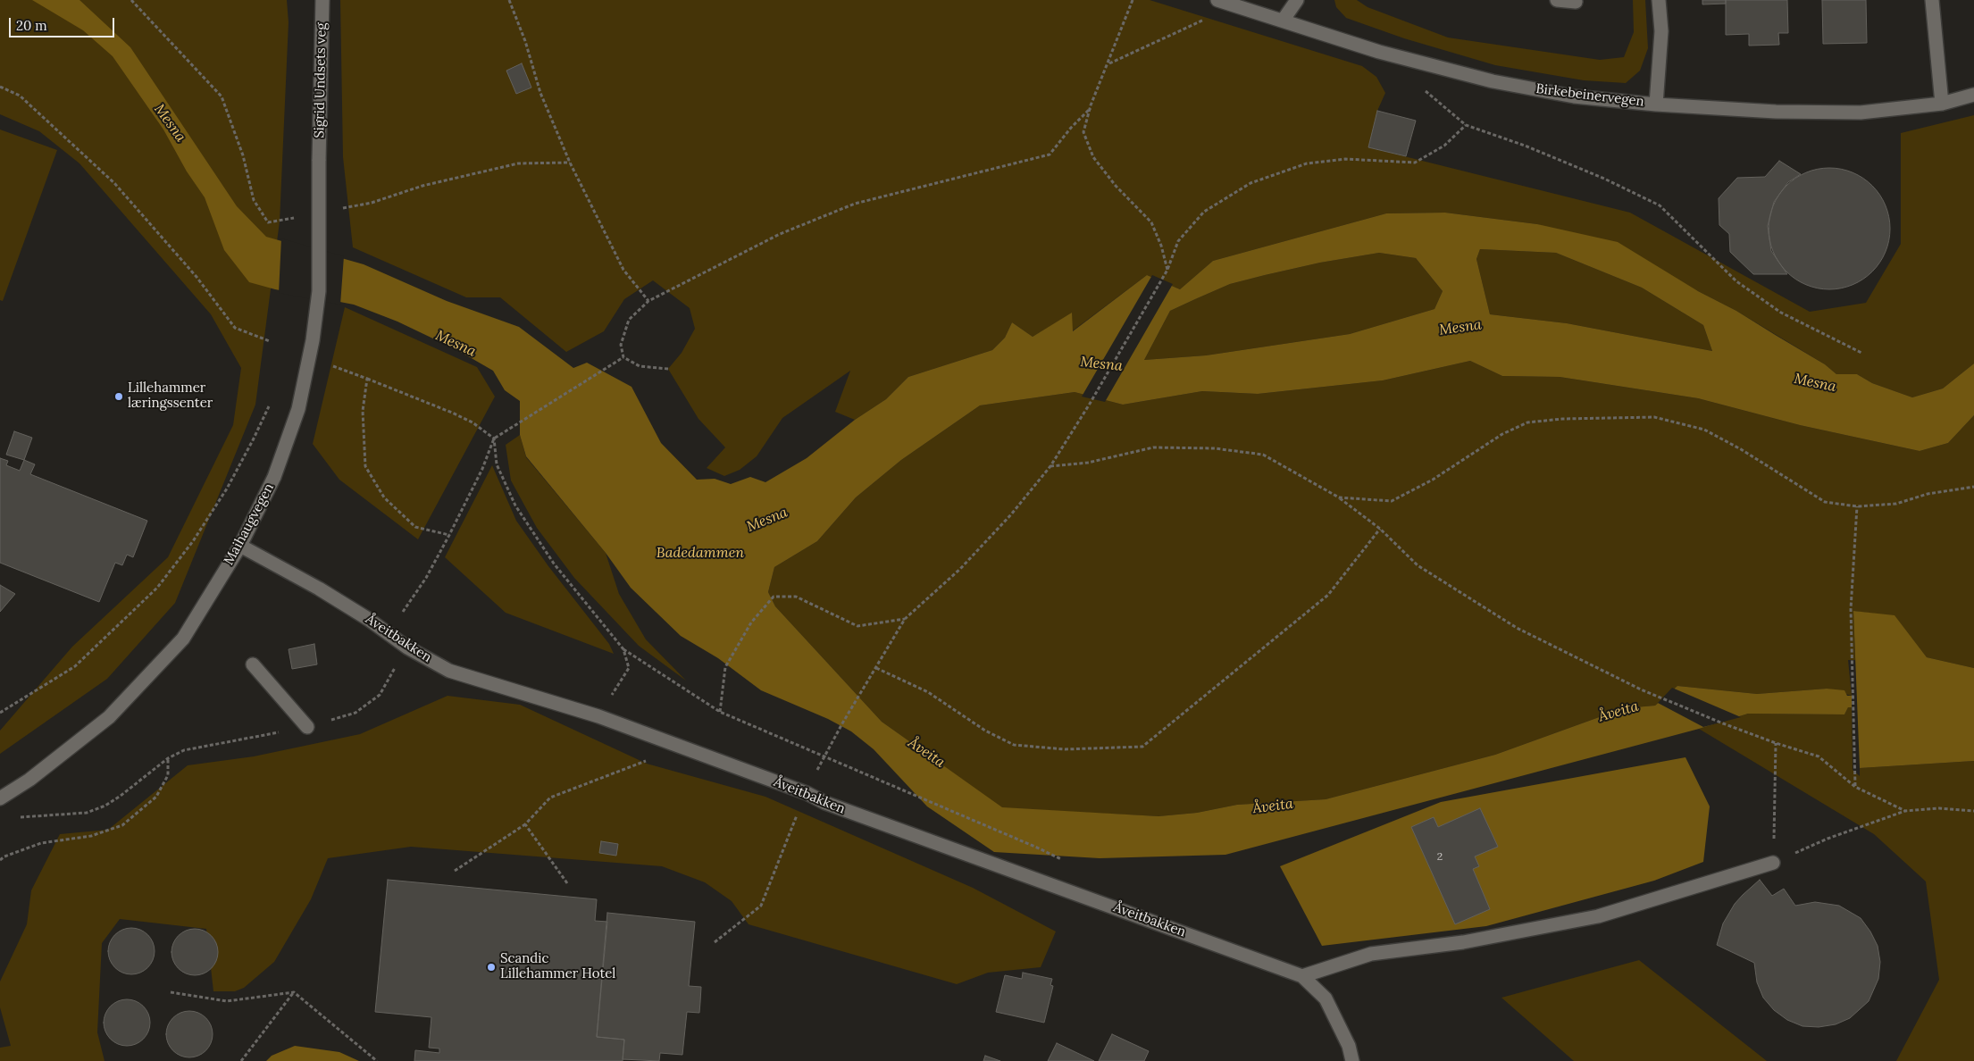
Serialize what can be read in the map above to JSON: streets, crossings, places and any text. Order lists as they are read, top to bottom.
{
  "streets": {
    "street": [
      "Sigrid Undsets veg",
      "Birkebeinervegen",
      "Maihaugvegen",
      "Åveitbakken"
    ]
  },
  "crossings": [
    ["Sigrid Undsets veg", "Maihaugvegen"],
    ["Maihaugvegen", "Åveitbakken"]
  ],
  "water": ["Mesna", "Badedammen", "Åveita"],
  "places": ["Lillehammer læringssenter", "Scandic Lillehammer Hotel"],
  "house_numbers": ["2"],
  "scale_bar": "20 m"
}
